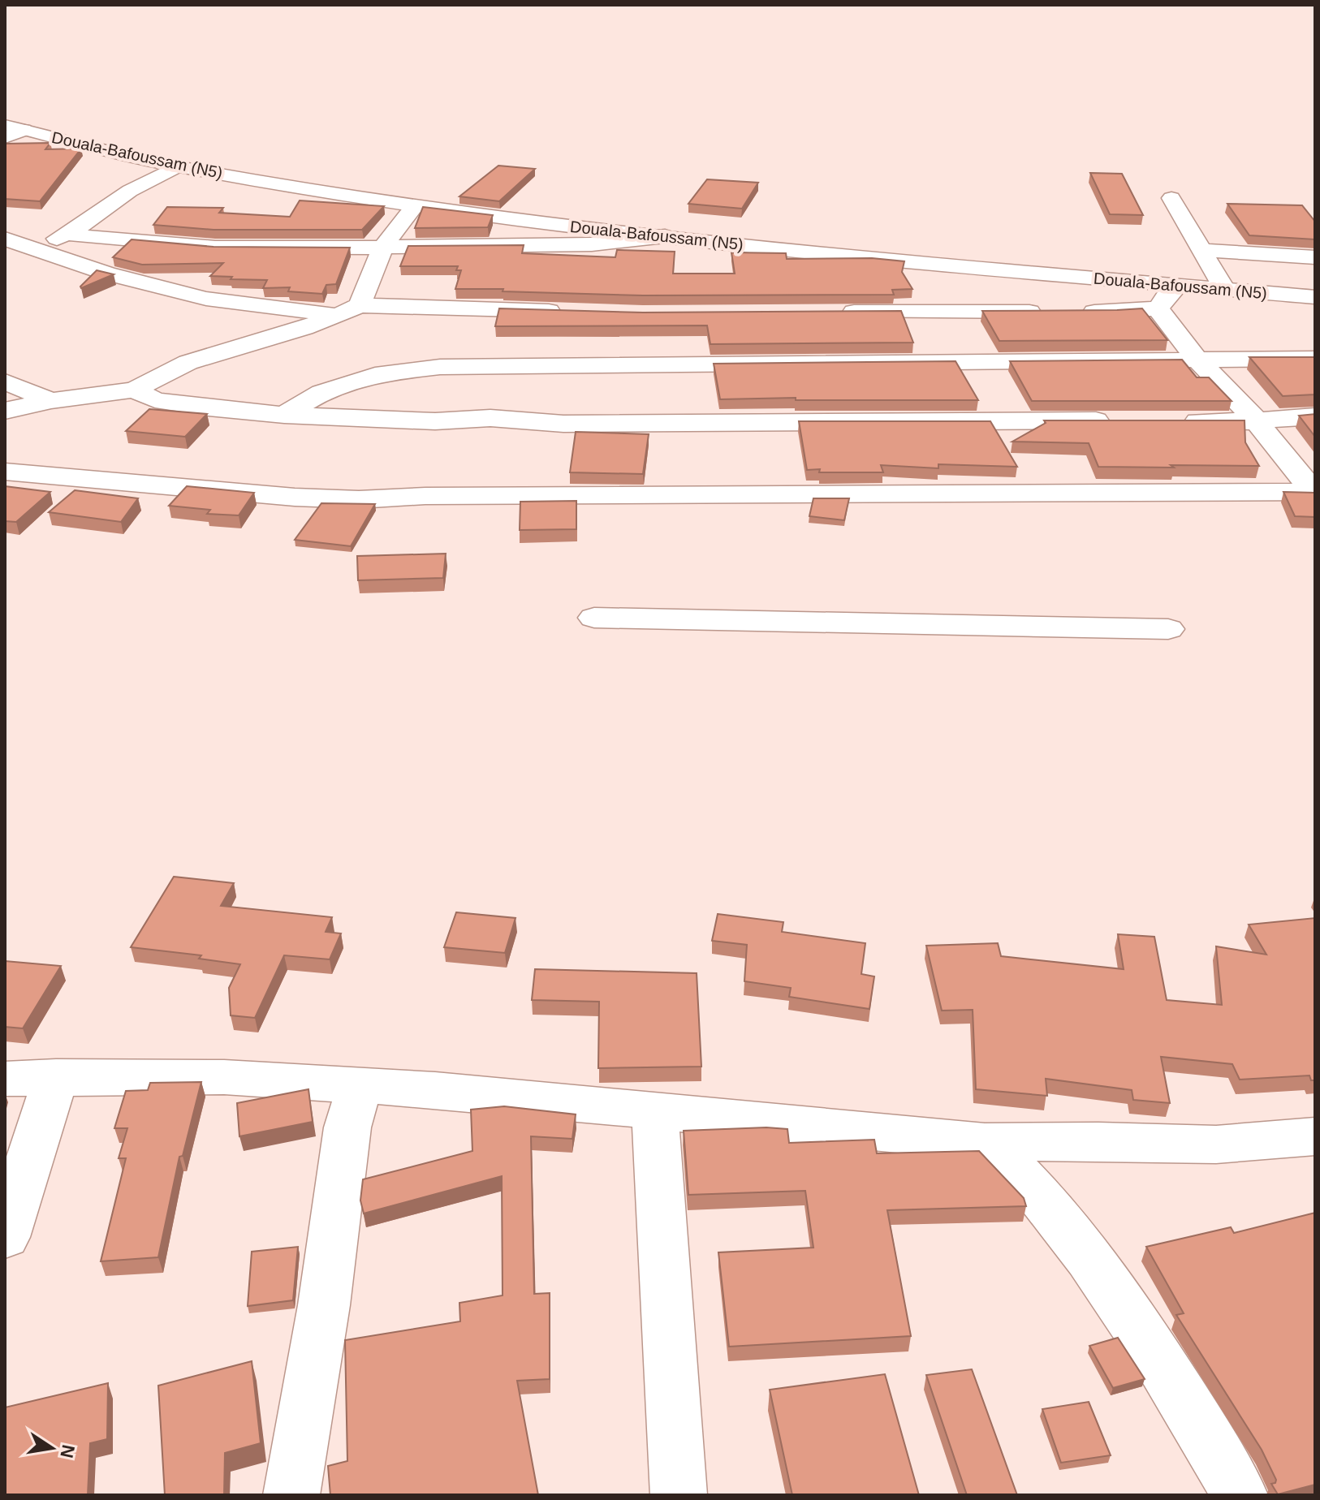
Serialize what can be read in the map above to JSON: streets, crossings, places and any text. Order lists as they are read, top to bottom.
{
  "streets": {
    "main road": ["Douala-Bafoussam (N5)"]
  },
  "north": "right"
}
